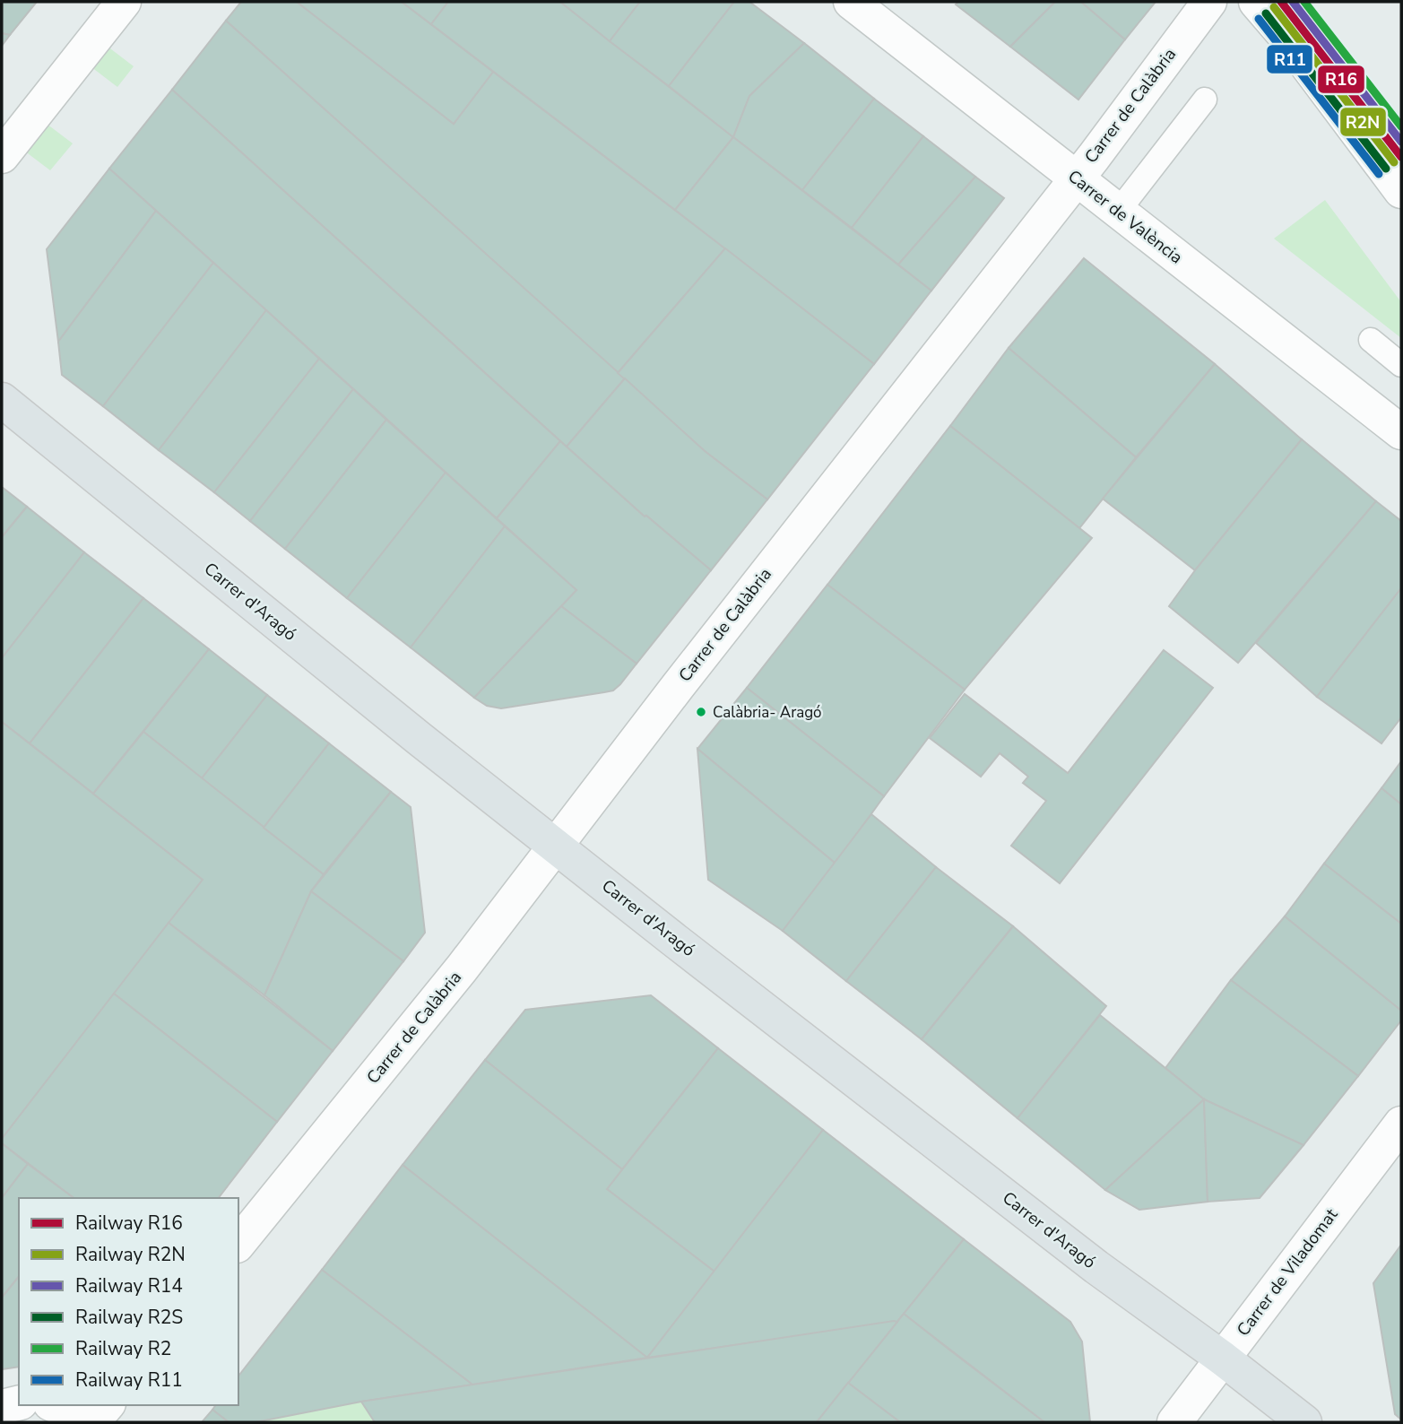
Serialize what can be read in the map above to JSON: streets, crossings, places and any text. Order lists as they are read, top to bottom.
{
  "streets": {
    "main road": ["Carrer d'Aragó"],
    "street": ["Carrer de Calàbria", "Carrer de València", "Carrer de Viladomat"]
  },
  "crossings": [
    ["Carrer de Calàbria", "Carrer de València"],
    ["Carrer de Calàbria", "Carrer d'Aragó"],
    ["Carrer d'Aragó", "Carrer de Viladomat"]
  ],
  "places": ["Calàbria- Aragó"],
  "lines": [
    "rail line R16",
    "rail line R14",
    "rail line R2",
    "rail line R2N",
    "rail line R2S",
    "rail line R11"
  ],
  "legend": [
    "Railway R16",
    "Railway R2N",
    "Railway R14",
    "Railway R2S",
    "Railway R2",
    "Railway R11"
  ]
}
